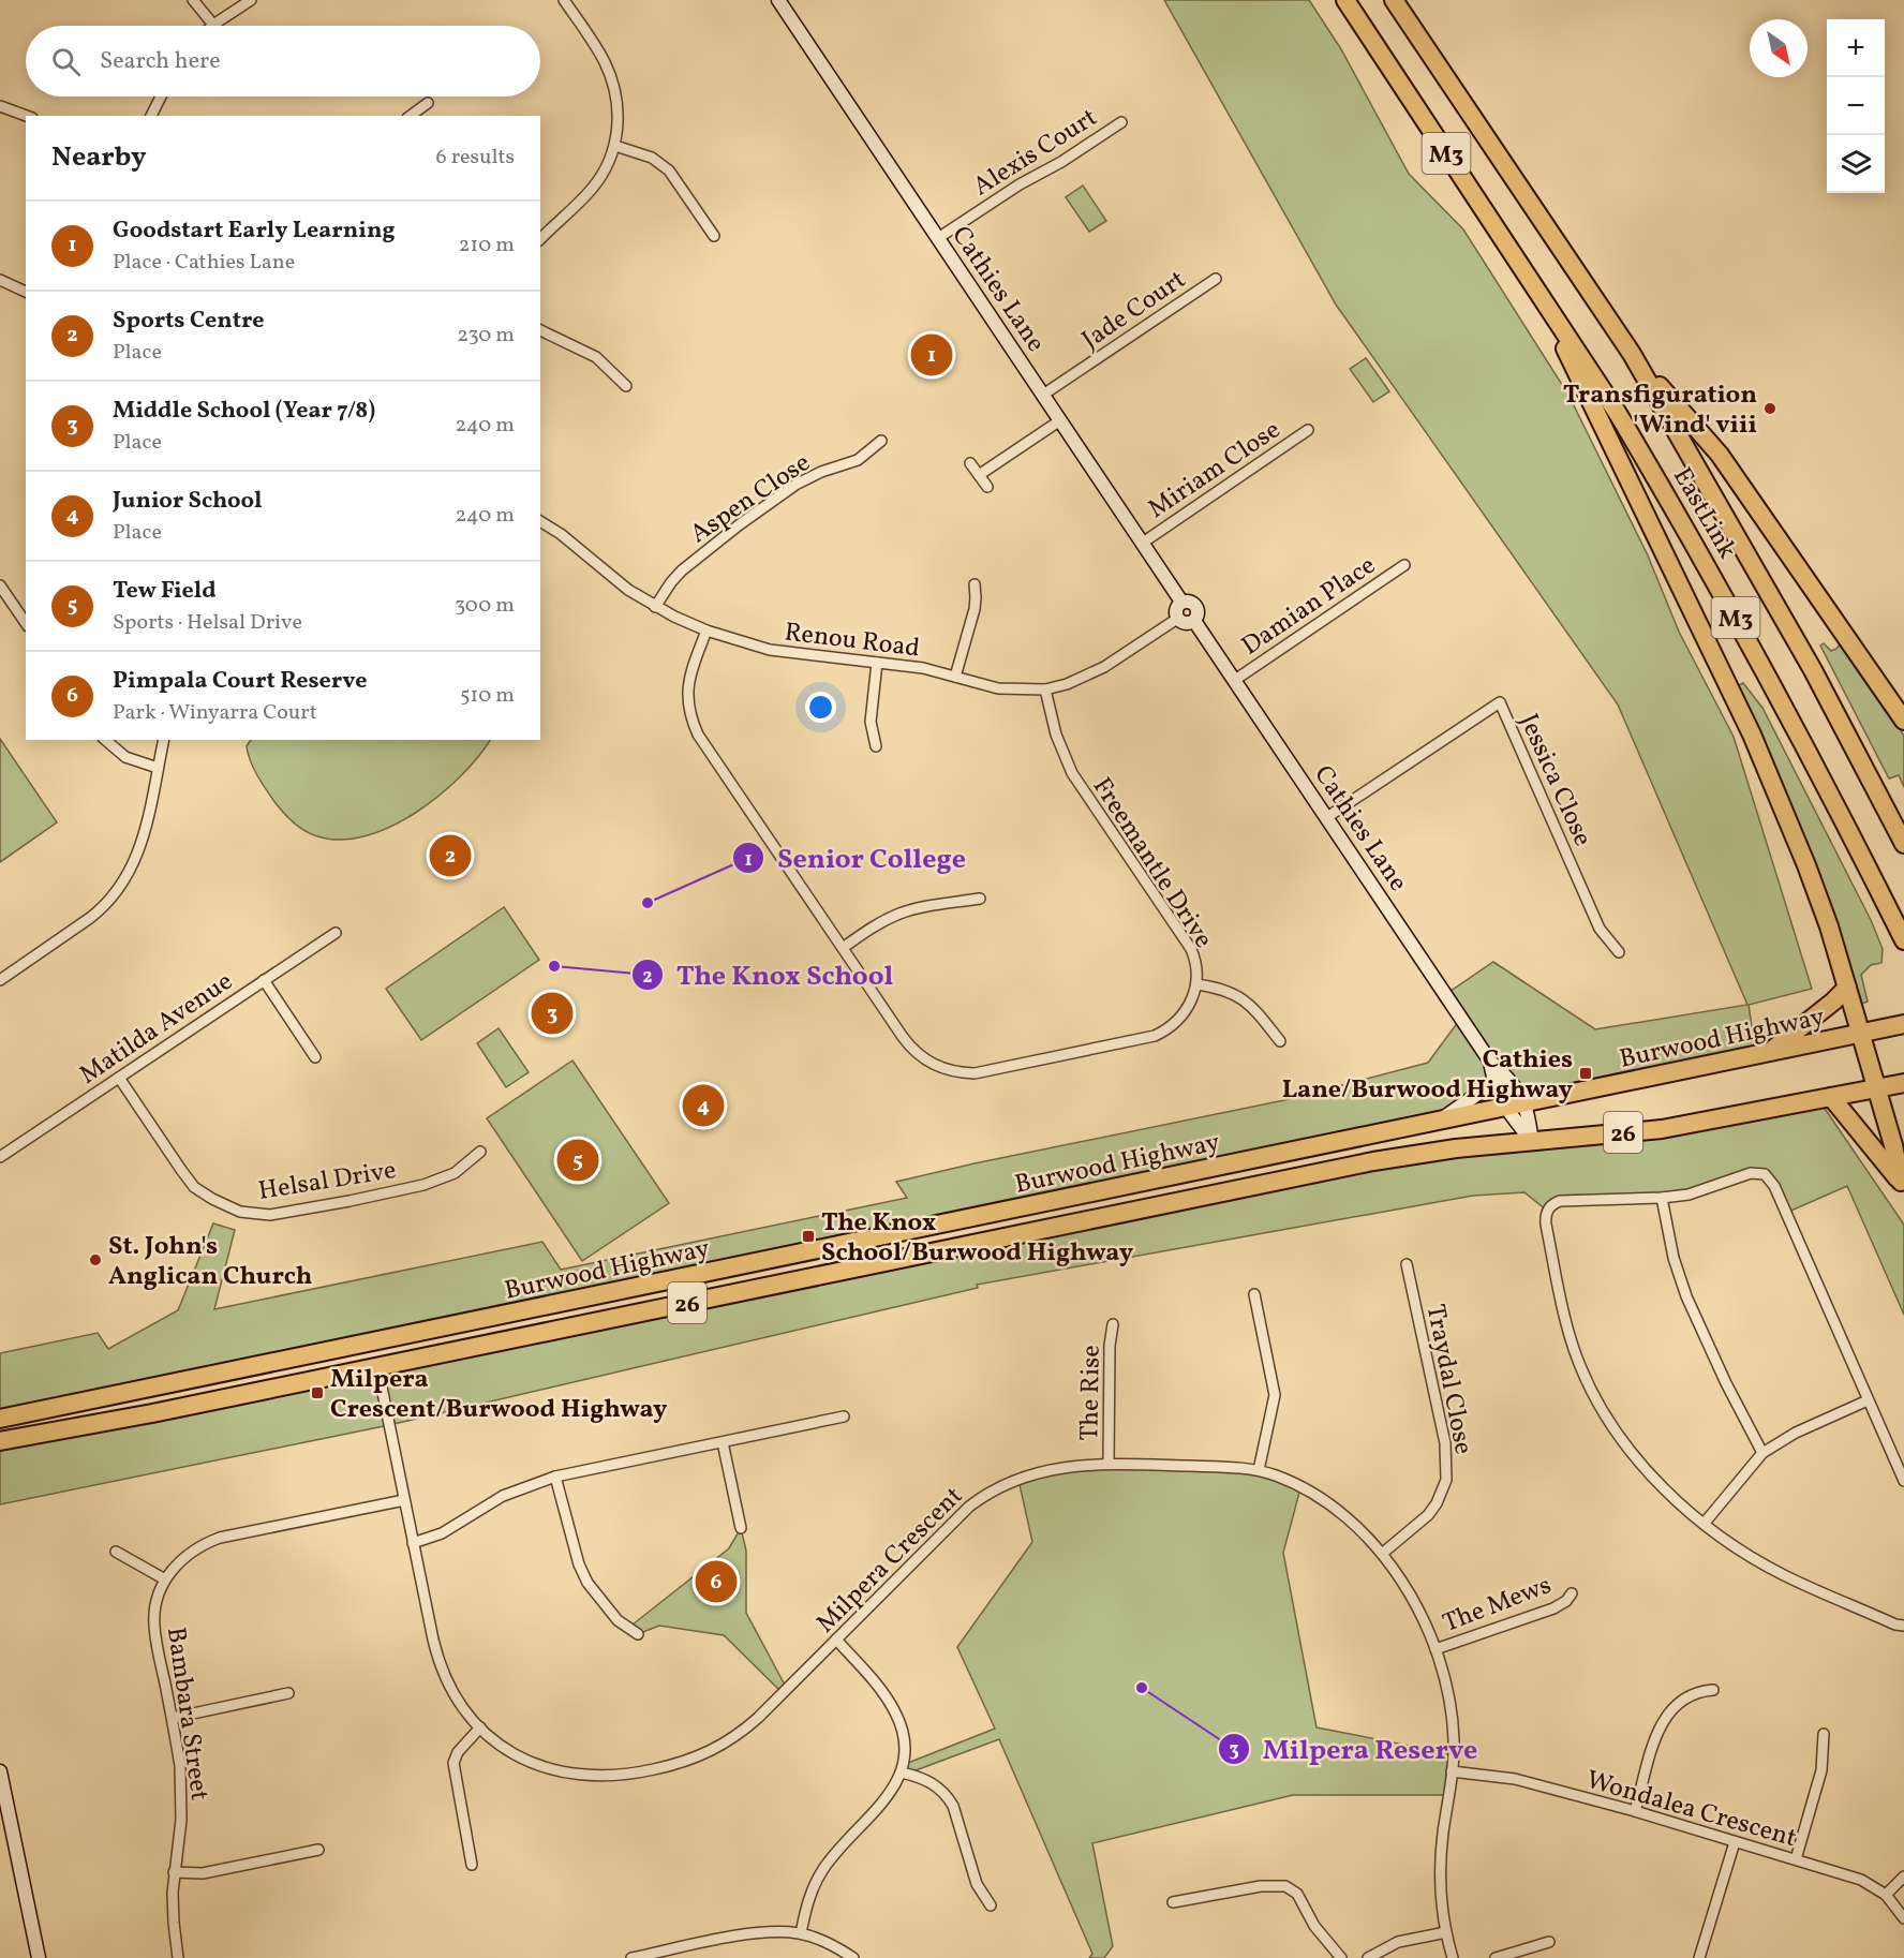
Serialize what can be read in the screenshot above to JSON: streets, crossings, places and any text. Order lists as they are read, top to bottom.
{
  "streets": {
    "highway": [
      "M3",
      "EastLink",
      "Burwood Highway",
      "26"
    ],
    "street": [
      "Alexis Court",
      "Cathies Lane",
      "Jade Court",
      "Miriam Close",
      "Aspen Close",
      "Damian Place",
      "Renou Road",
      "Jessica Close",
      "Freemantle Drive",
      "Matilda Avenue",
      "Helsal Drive",
      "Traydal Close",
      "The Rise",
      "Milpera Crescent",
      "The Mews",
      "Bambara Street",
      "Wondalea Crescent"
    ]
  },
  "crossings": [
    ["Alexis Court", "Cathies Lane"],
    ["Cathies Lane", "Jade Court"],
    ["Cathies Lane", "Miriam Close"],
    ["Cathies Lane", "Damian Place"],
    ["Cathies Lane", "Renou Road"],
    ["Cathies Lane", "Jessica Close"],
    ["Cathies Lane", "Burwood Highway"],
    ["Aspen Close", "Renou Road"],
    ["Renou Road", "Freemantle Drive"],
    ["Matilda Avenue", "Helsal Drive"],
    ["Burwood Highway", "Milpera Crescent"],
    ["Traydal Close", "Milpera Crescent"],
    ["The Rise", "Milpera Crescent"],
    ["Milpera Crescent", "The Mews"],
    ["Milpera Crescent", "Bambara Street"],
    ["Milpera Crescent", "Wondalea Crescent"]
  ],
  "places": {
    "other": [
      "Transfiguration 'Wind' viii",
      "Senior College",
      "The Knox School",
      "St. John's Anglican Church",
      "Milpera Reserve"
    ],
    "transit": ["Cathies Lane/Burwood Highway", "The Knox School/Burwood Highway", "Milpera Crescent/Burwood Highway"]
  },
  "north": "bottom right",
  "page": {
    "map_buttons": ["+", "−"],
    "search": "Search here",
    "heading": ["Nearby", "6 results"],
    "list": [
      {
        "mark": "1",
        "name": "Goodstart Early Learning",
        "note": "Place · Cathies Lane",
        "value": "210 m"
      },
      {
        "mark": "2",
        "name": "Sports Centre",
        "note": "Place",
        "value": "230 m"
      },
      {
        "mark": "3",
        "name": "Middle School (Year 7/8)",
        "note": "Place",
        "value": "240 m"
      },
      {
        "mark": "4",
        "name": "Junior School",
        "note": "Place",
        "value": "240 m"
      },
      {
        "mark": "5",
        "name": "Tew Field",
        "note": "Sports · Helsal Drive",
        "value": "300 m"
      },
      {
        "mark": "6",
        "name": "Pimpala Court Reserve",
        "note": "Park · Winyarra Court",
        "value": "510 m"
      }
    ],
    "pins": [
      "1",
      "2",
      "3",
      "4",
      "5",
      "6"
    ]
  }
}
